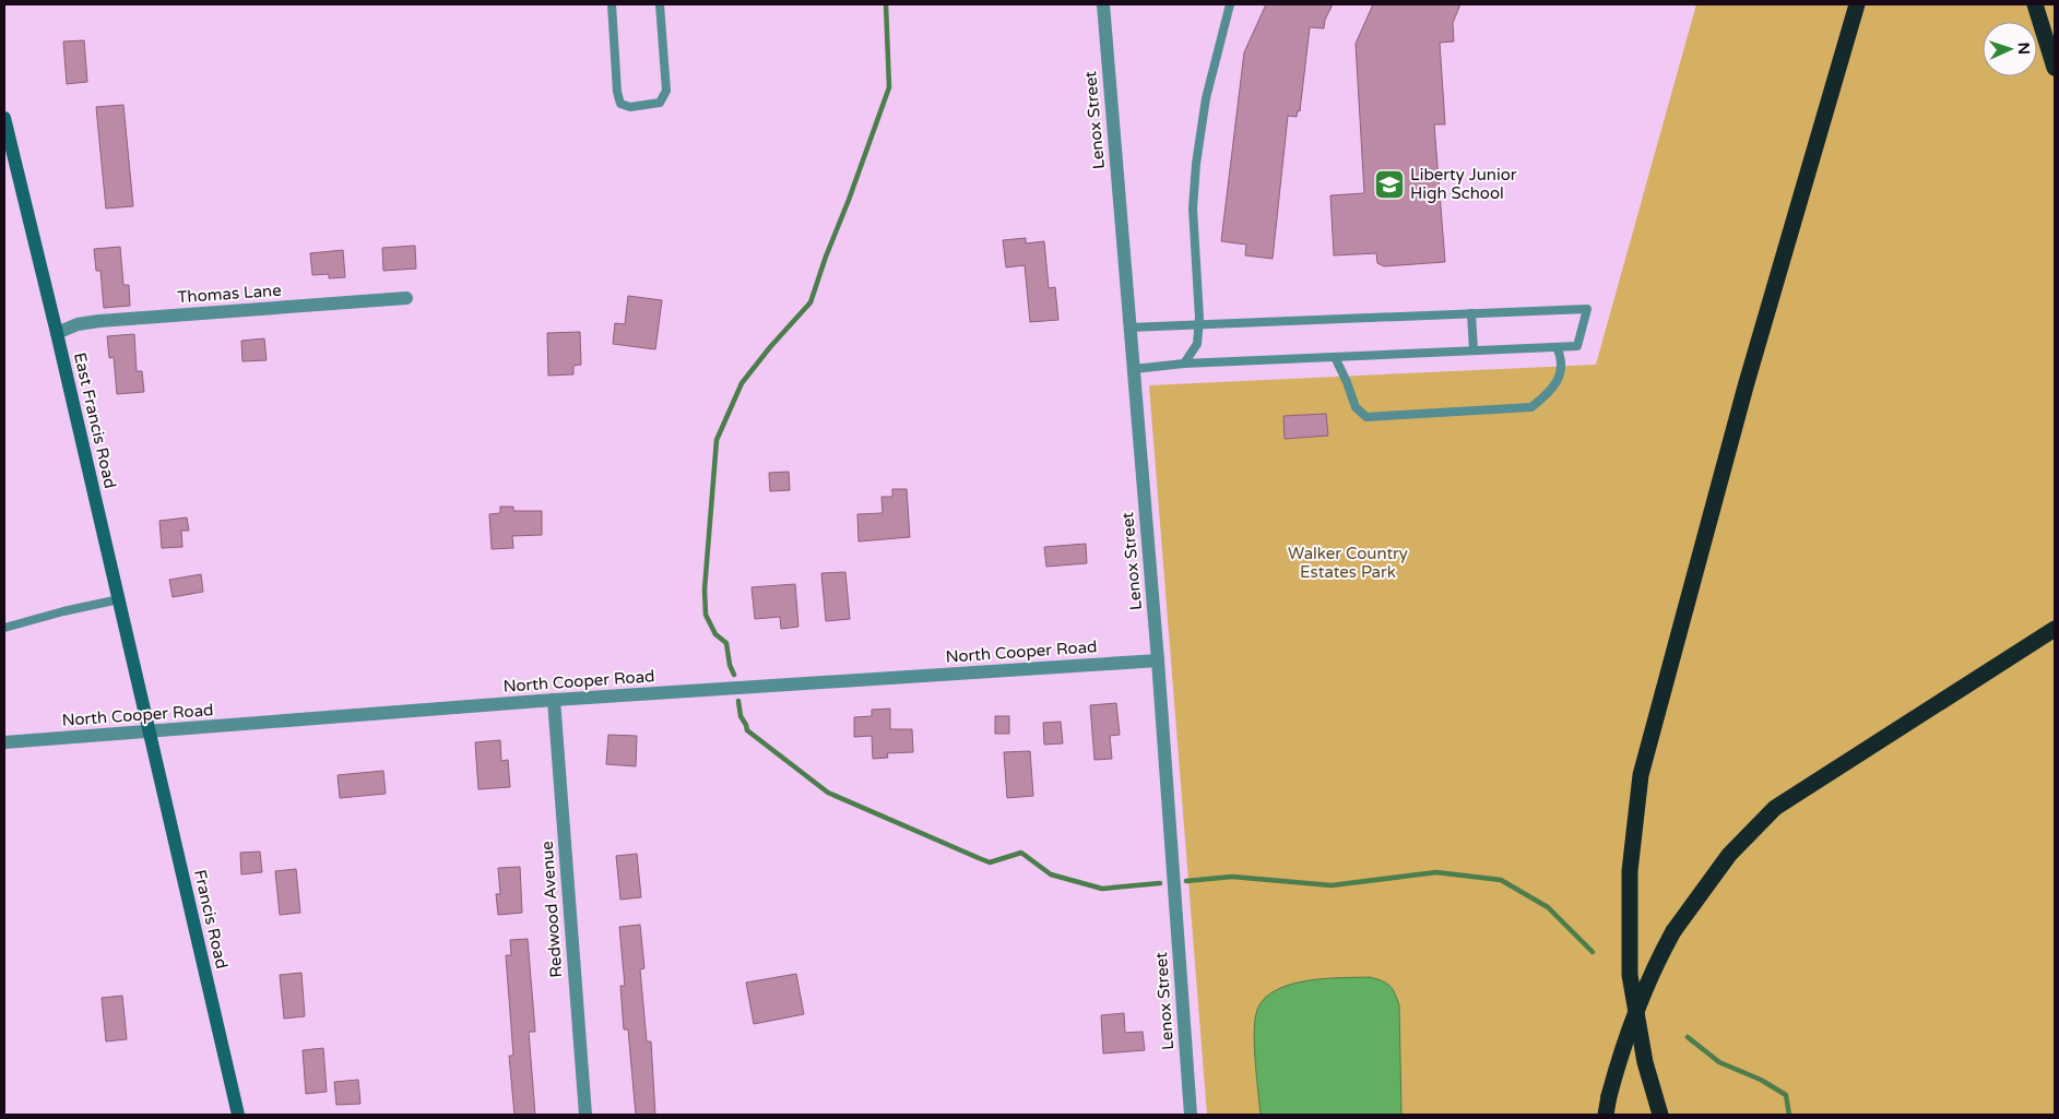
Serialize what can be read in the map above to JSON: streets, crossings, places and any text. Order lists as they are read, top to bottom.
{
  "streets": {
    "street": [
      "Lenox Street",
      "Thomas Lane",
      "East Francis Road",
      "North Cooper Road",
      "Redwood Avenue",
      "Francis Road"
    ]
  },
  "crossings": [
    ["Lenox Street", "North Cooper Road"],
    ["Thomas Lane", "East Francis Road"],
    ["East Francis Road", "North Cooper Road"],
    ["East Francis Road", "Francis Road"],
    ["North Cooper Road", "Redwood Avenue"],
    ["North Cooper Road", "Francis Road"]
  ],
  "parks": ["Walker Country Estates Park"],
  "places": {
    "school or university": ["Liberty Junior High School"]
  },
  "north": "right"
}
